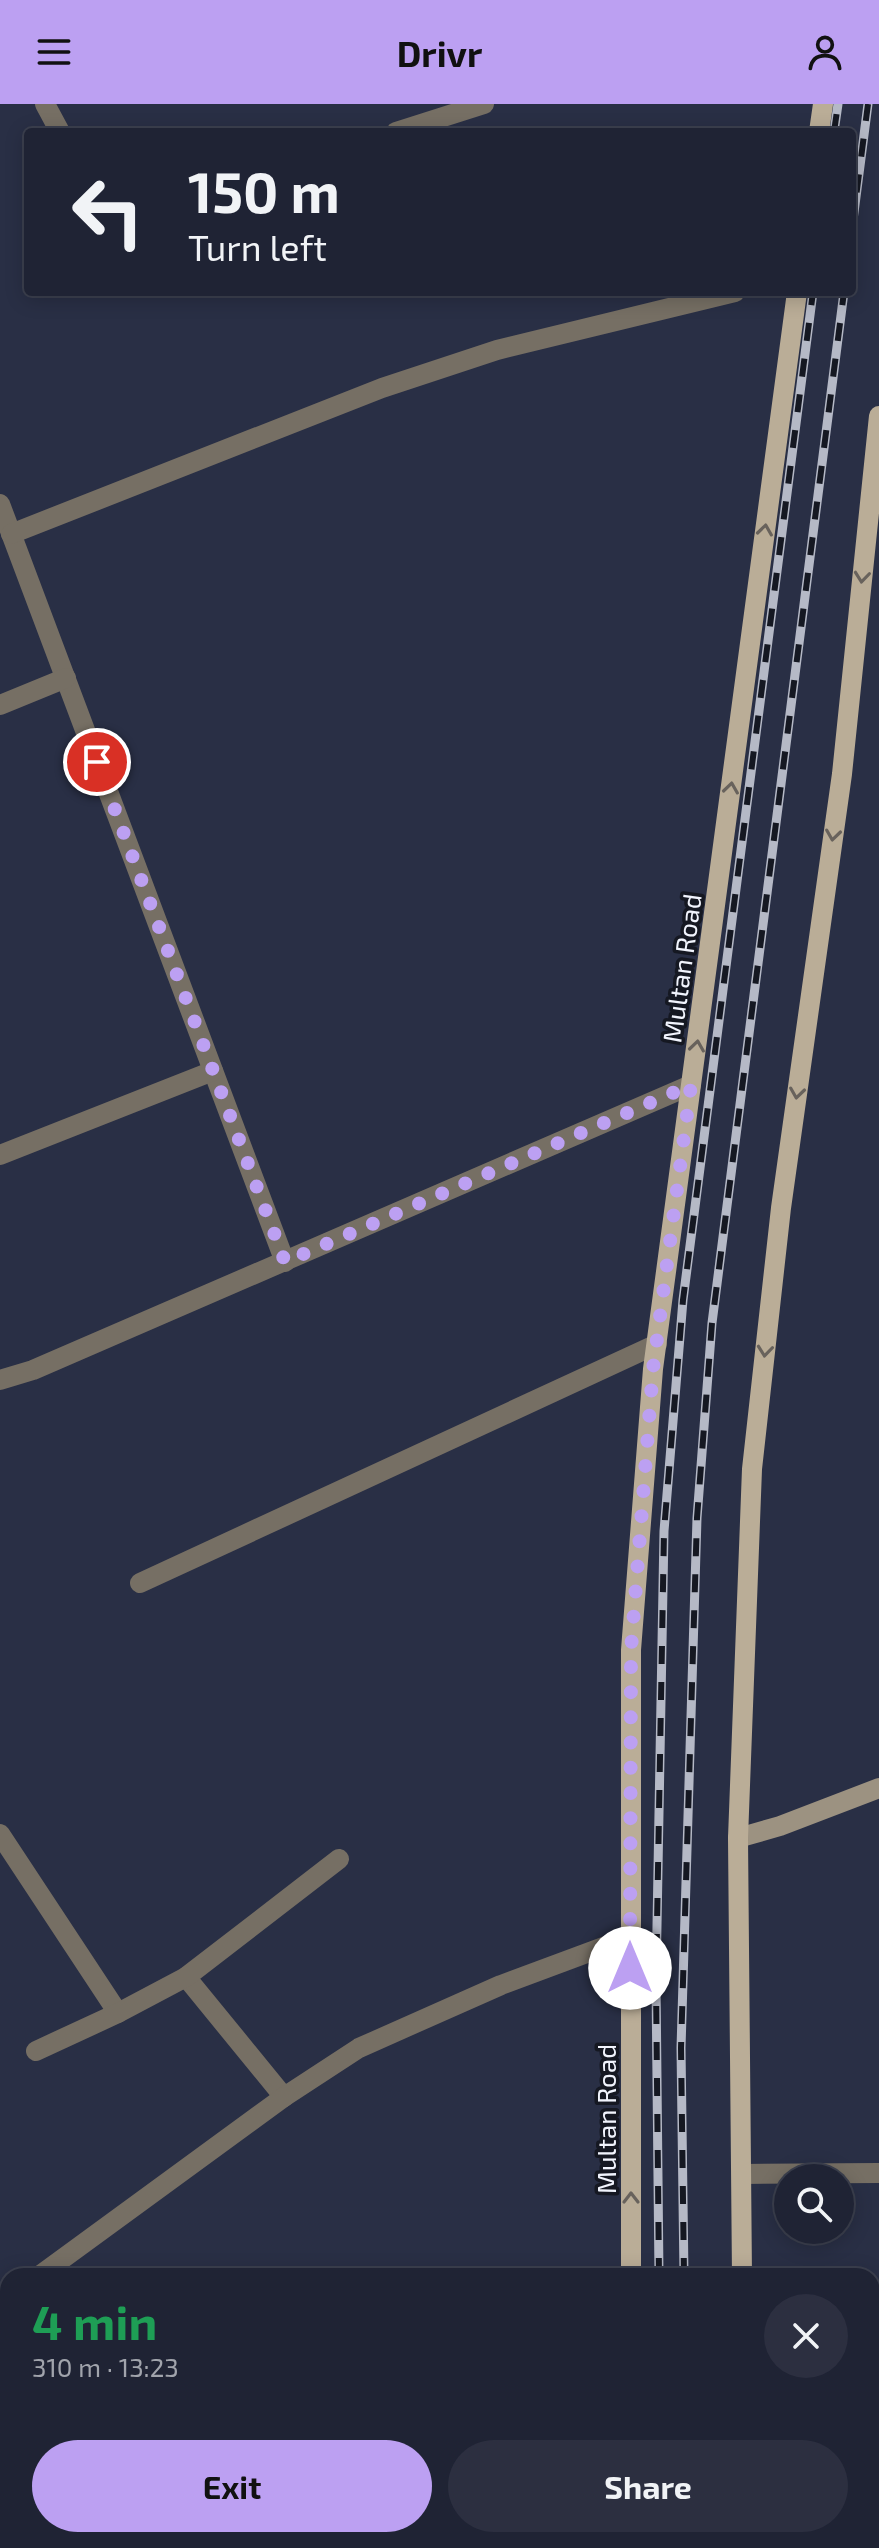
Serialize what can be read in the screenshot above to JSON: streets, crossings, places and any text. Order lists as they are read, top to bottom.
{
  "streets": {
    "main road": ["Multan Road"]
  },
  "page": {
    "header": "Drivr",
    "turn": ["150 m", "Turn left"],
    "heading": ["4 min", "310 m · 13:23"],
    "buttons": ["Exit", "Share"]
  }
}
